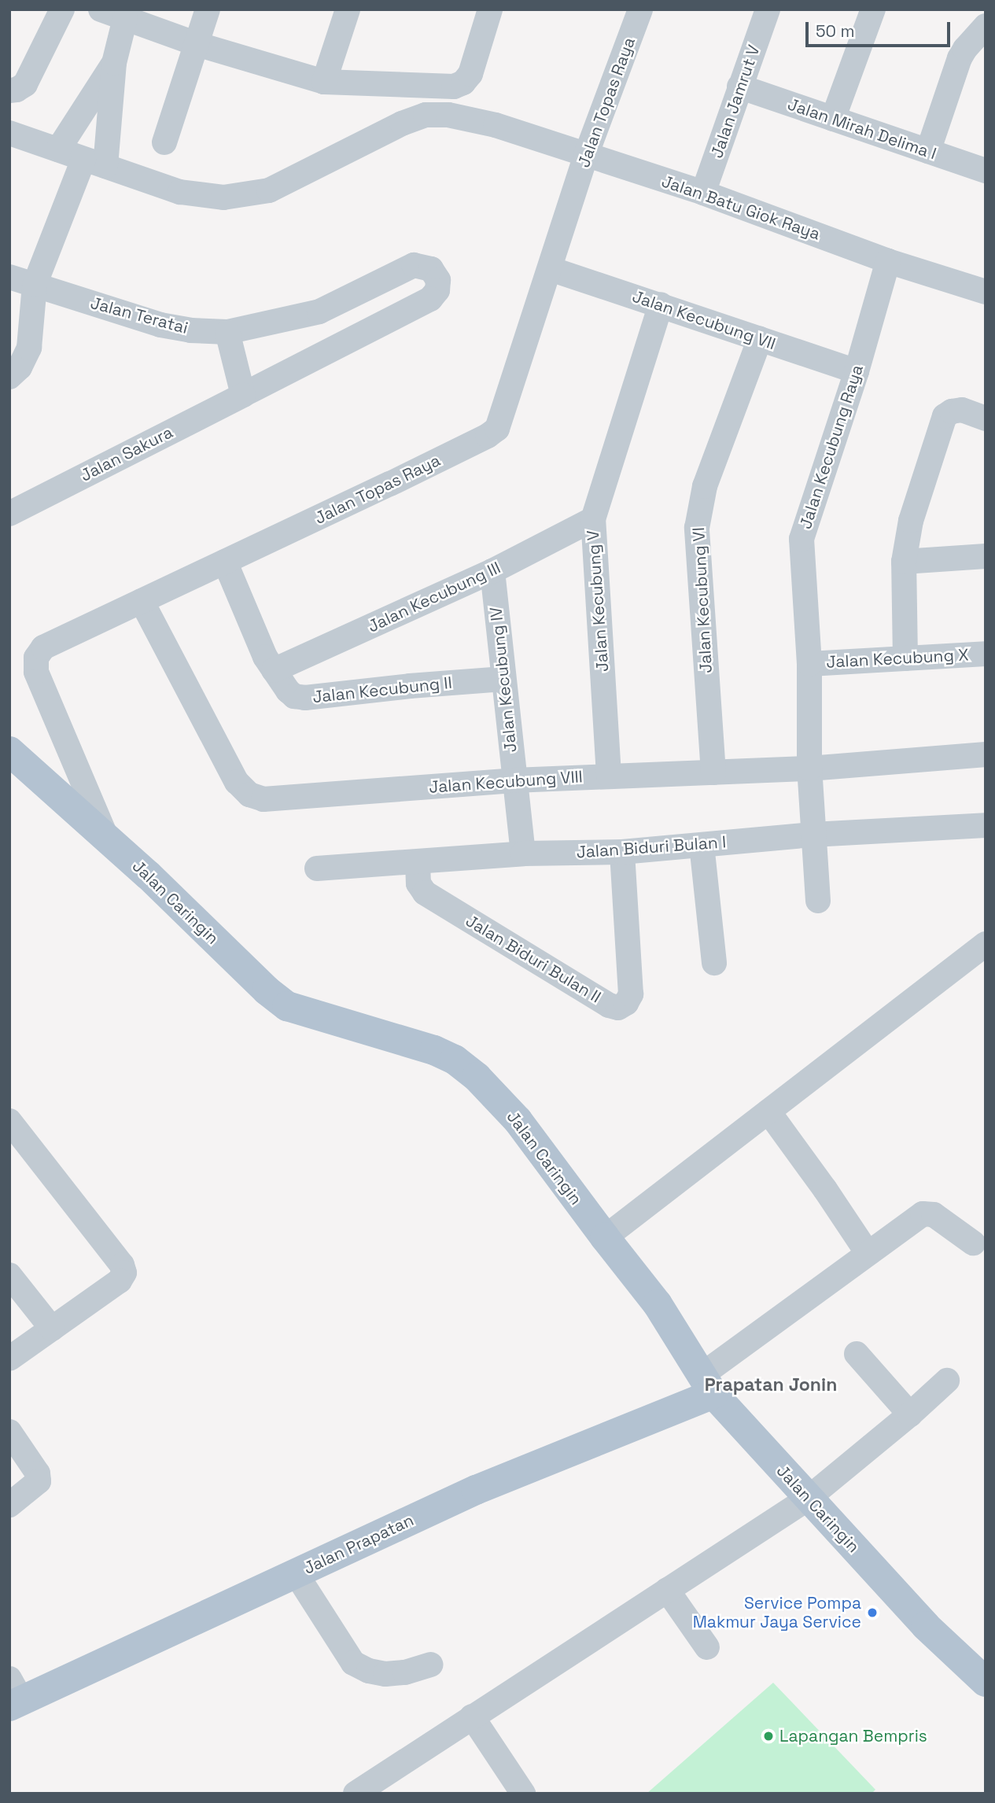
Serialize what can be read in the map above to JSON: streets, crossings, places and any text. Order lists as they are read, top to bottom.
{
  "streets": {
    "main road": ["Jalan Caringin", "Jalan Prapatan"],
    "street": [
      "Jalan Jamrut V",
      "Jalan Topas Raya",
      "Jalan Mirah Delima I",
      "Jalan Batu Giok Raya",
      "Jalan Teratai",
      "Jalan Kecubung VII",
      "Jalan Kecubung Raya",
      "Jalan Sakura",
      "Jalan Kecubung III",
      "Jalan Kecubung VI",
      "Jalan Kecubung V",
      "Jalan Kecubung X",
      "Jalan Kecubung IV",
      "Jalan Kecubung II",
      "Jalan Kecubung VIII",
      "Jalan Biduri Bulan I",
      "Jalan Biduri Bulan II"
    ]
  },
  "crossings": [
    ["Jalan Jamrut V", "Jalan Mirah Delima I"],
    ["Jalan Jamrut V", "Jalan Batu Giok Raya"],
    ["Jalan Topas Raya", "Jalan Batu Giok Raya"],
    ["Jalan Topas Raya", "Jalan Kecubung VII"],
    ["Jalan Topas Raya", "Jalan Kecubung II"],
    ["Jalan Topas Raya", "Jalan Kecubung VIII"],
    ["Jalan Topas Raya", "Jalan Caringin"],
    ["Jalan Batu Giok Raya", "Jalan Kecubung Raya"],
    ["Jalan Teratai", "Jalan Sakura"],
    ["Jalan Kecubung VII", "Jalan Kecubung Raya"],
    ["Jalan Kecubung VII", "Jalan Kecubung VI"],
    ["Jalan Kecubung VII", "Jalan Kecubung V"],
    ["Jalan Kecubung Raya", "Jalan Kecubung X"],
    ["Jalan Kecubung Raya", "Jalan Kecubung VIII"],
    ["Jalan Kecubung Raya", "Jalan Biduri Bulan I"],
    ["Jalan Kecubung III", "Jalan Kecubung V"],
    ["Jalan Kecubung III", "Jalan Kecubung IV"],
    ["Jalan Kecubung III", "Jalan Kecubung II"],
    ["Jalan Kecubung VI", "Jalan Kecubung VIII"],
    ["Jalan Kecubung V", "Jalan Kecubung VIII"],
    ["Jalan Kecubung IV", "Jalan Kecubung II"],
    ["Jalan Kecubung IV", "Jalan Kecubung VIII"],
    ["Jalan Kecubung IV", "Jalan Biduri Bulan I"],
    ["Jalan Biduri Bulan I", "Jalan Biduri Bulan II"],
    ["Jalan Caringin", "Jalan Prapatan"]
  ],
  "districts": ["Prapatan Jonin"],
  "places": ["Service Pompa Makmur Jaya Service", "Lapangan Bempris"],
  "scale_bar": "50 m"
}
